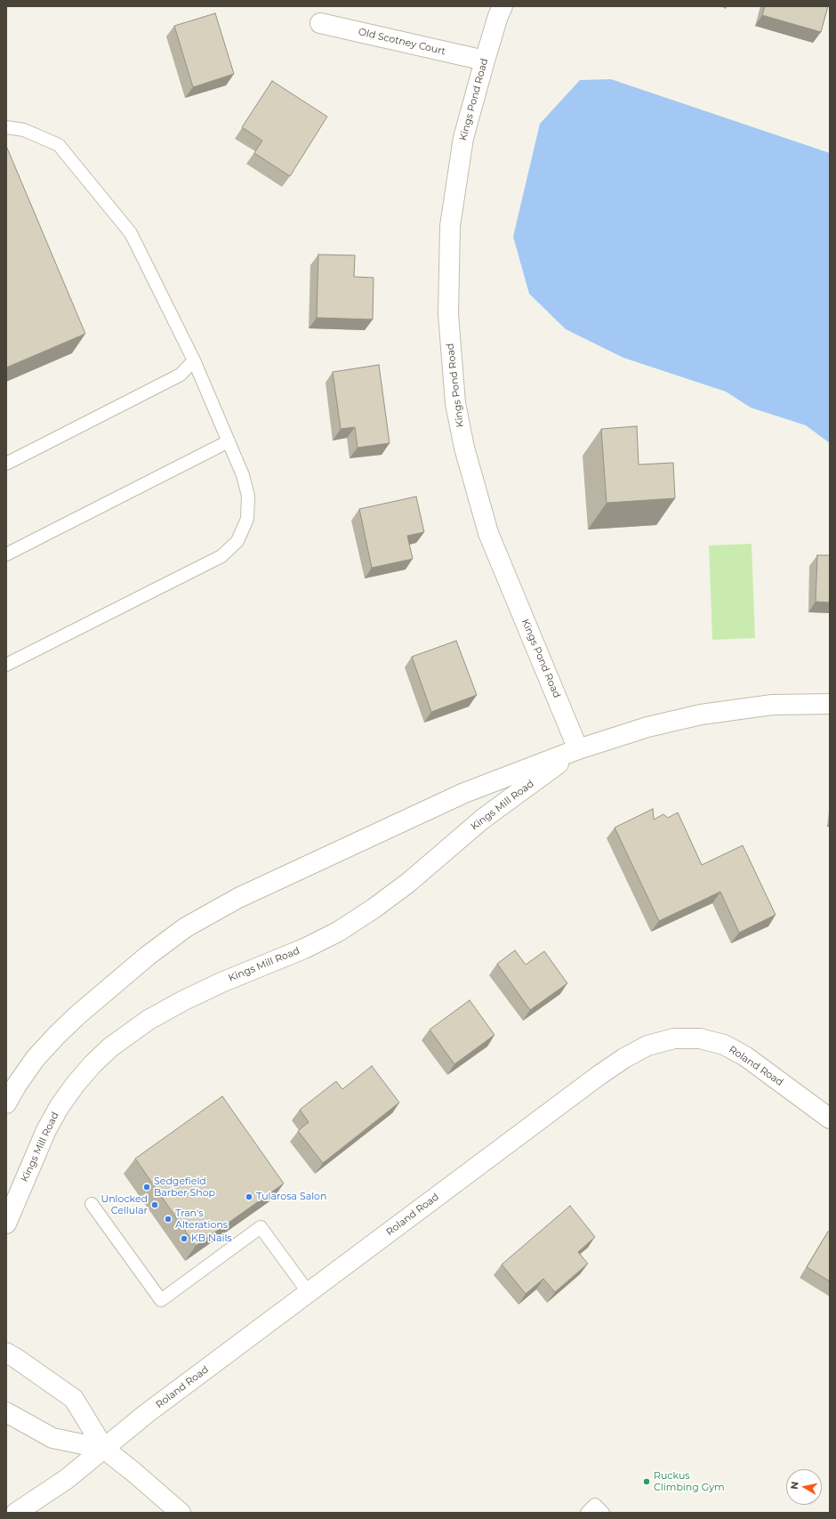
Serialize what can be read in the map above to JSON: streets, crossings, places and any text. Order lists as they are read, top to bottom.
{
  "streets": {
    "street": [
      "Old Scotney Court",
      "Kings Pond Road",
      "Kings Mill Road",
      "Roland Road"
    ]
  },
  "crossings": [
    ["Old Scotney Court", "Kings Pond Road"],
    ["Kings Pond Road", "Kings Mill Road"]
  ],
  "places": [
    "Sedgefield Barber Shop",
    "Tularosa Salon",
    "Unlocked Cellular",
    "Tran's Alterations",
    "KB Nails",
    "Ruckus Climbing Gym"
  ],
  "north": "left"
}
